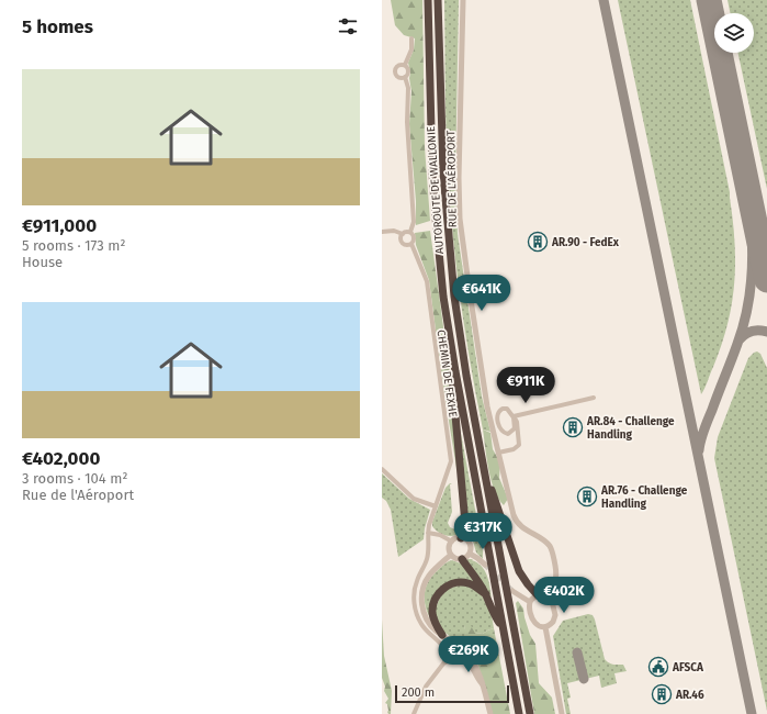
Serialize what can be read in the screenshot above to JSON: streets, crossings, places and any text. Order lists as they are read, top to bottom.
{
  "streets": {
    "highway": ["AUTOROUTE DE WALLONIE"],
    "street": ["RUE DE L'AÉROPORT", "CHEMIN DE FEXHE"]
  },
  "places": {
    "building": [
      "AR.90 - FedEx",
      "AR.84 - Challenge Handling",
      "AR.76 - Challenge Handling",
      "AR.46"
    ],
    "public building": ["AFSCA"]
  },
  "scale_bar": "200 m",
  "page": {
    "heading": "5 homes",
    "list": [
      {
        "name": "€911,000",
        "note": "5 rooms · 173 m² · House"
      },
      {
        "name": "€402,000",
        "note": "3 rooms · 104 m² · Rue de l'Aéroport"
      }
    ],
    "price": [
      "€641K",
      "€911K",
      "€317K",
      "€402K",
      "€269K"
    ],
    "scale": "200 m"
  }
}
